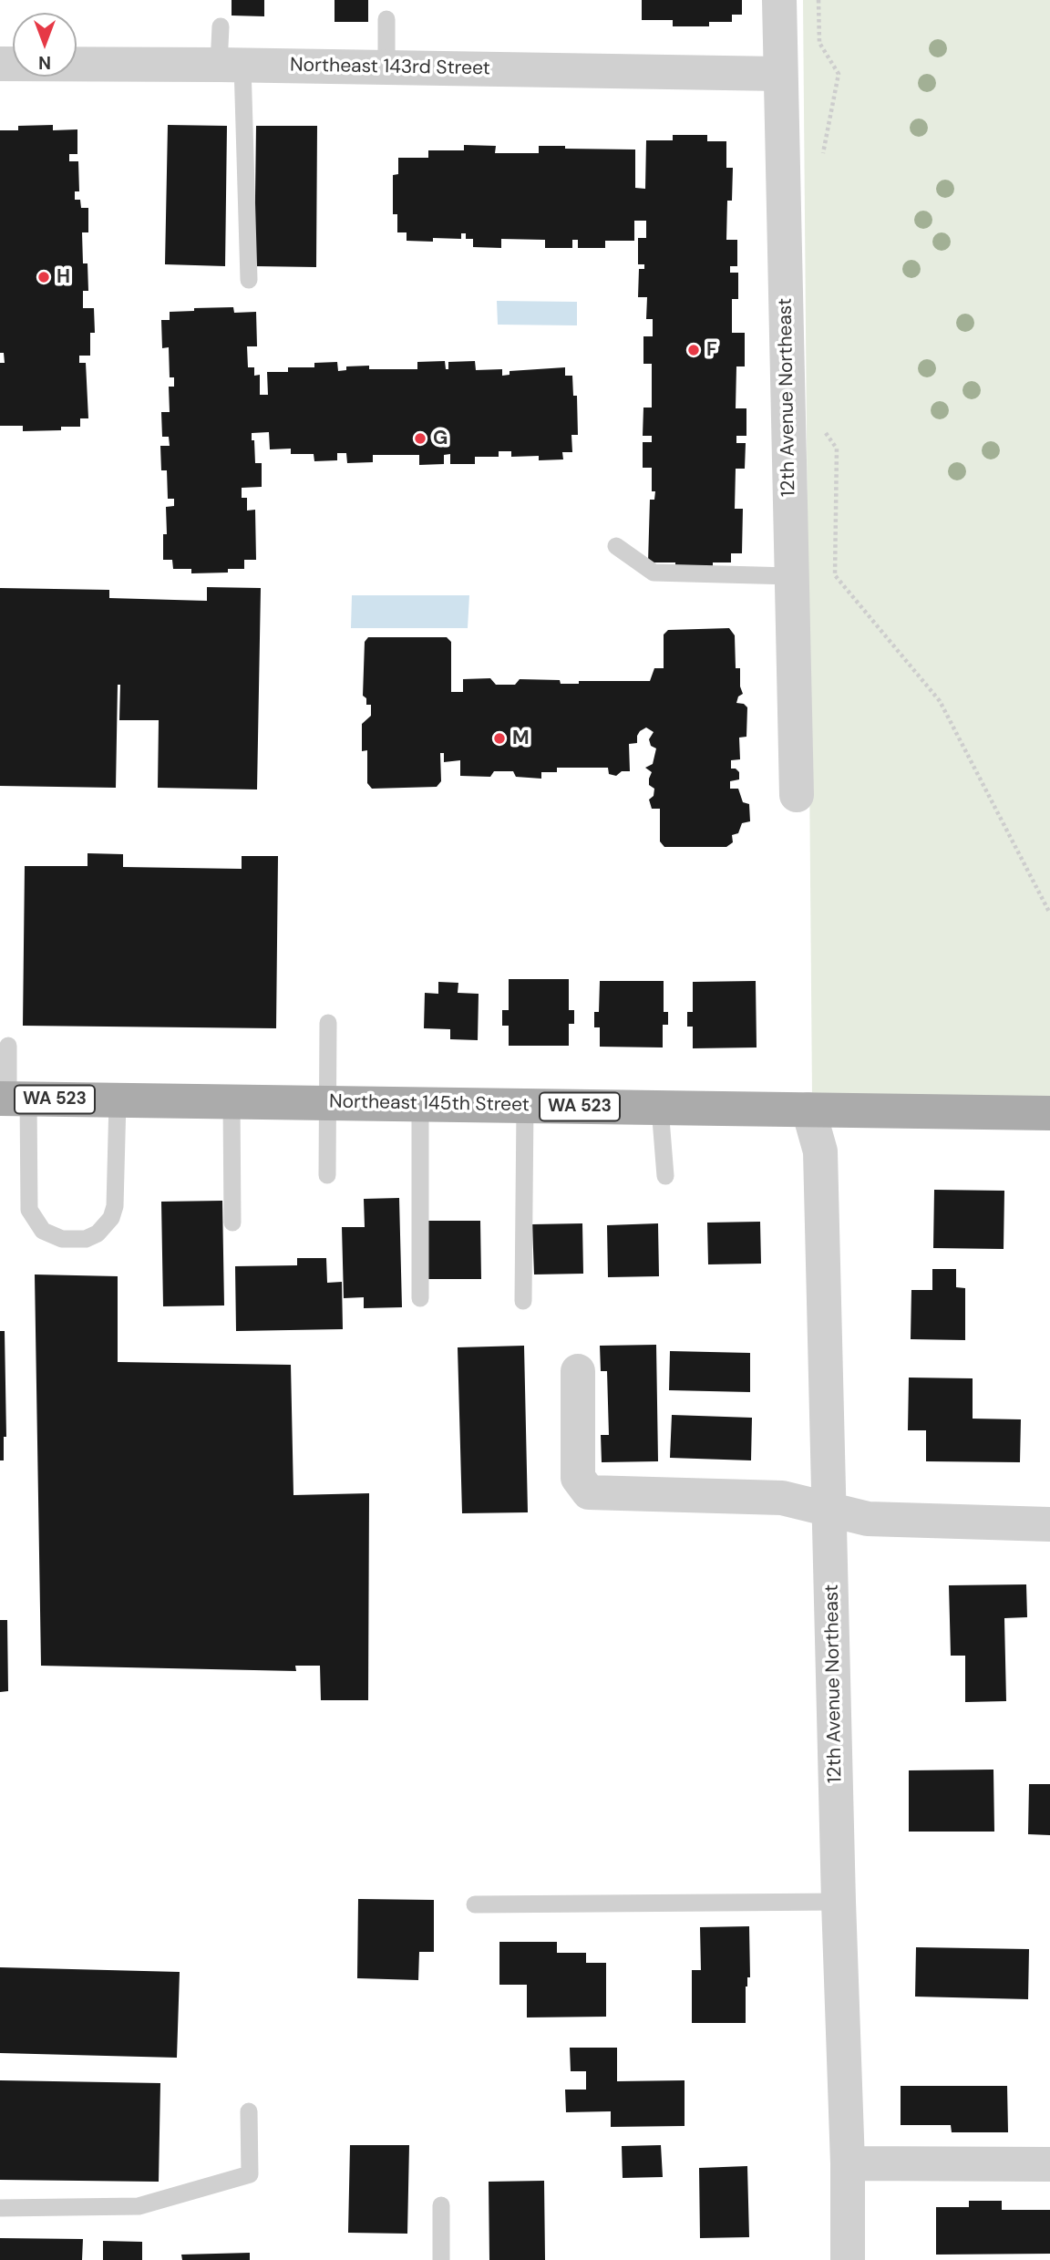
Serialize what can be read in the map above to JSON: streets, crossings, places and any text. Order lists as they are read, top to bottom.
{
  "streets": {
    "main road": ["WA 523", "Northeast 145th Street"],
    "street": ["Northeast 143rd Street", "12th Avenue Northeast"]
  },
  "crossings": [
    ["Northeast 143rd Street", "12th Avenue Northeast"],
    ["12th Avenue Northeast", "Northeast 145th Street"]
  ],
  "places": [
    "H",
    "F",
    "G",
    "M"
  ],
  "north": "bottom"
}
